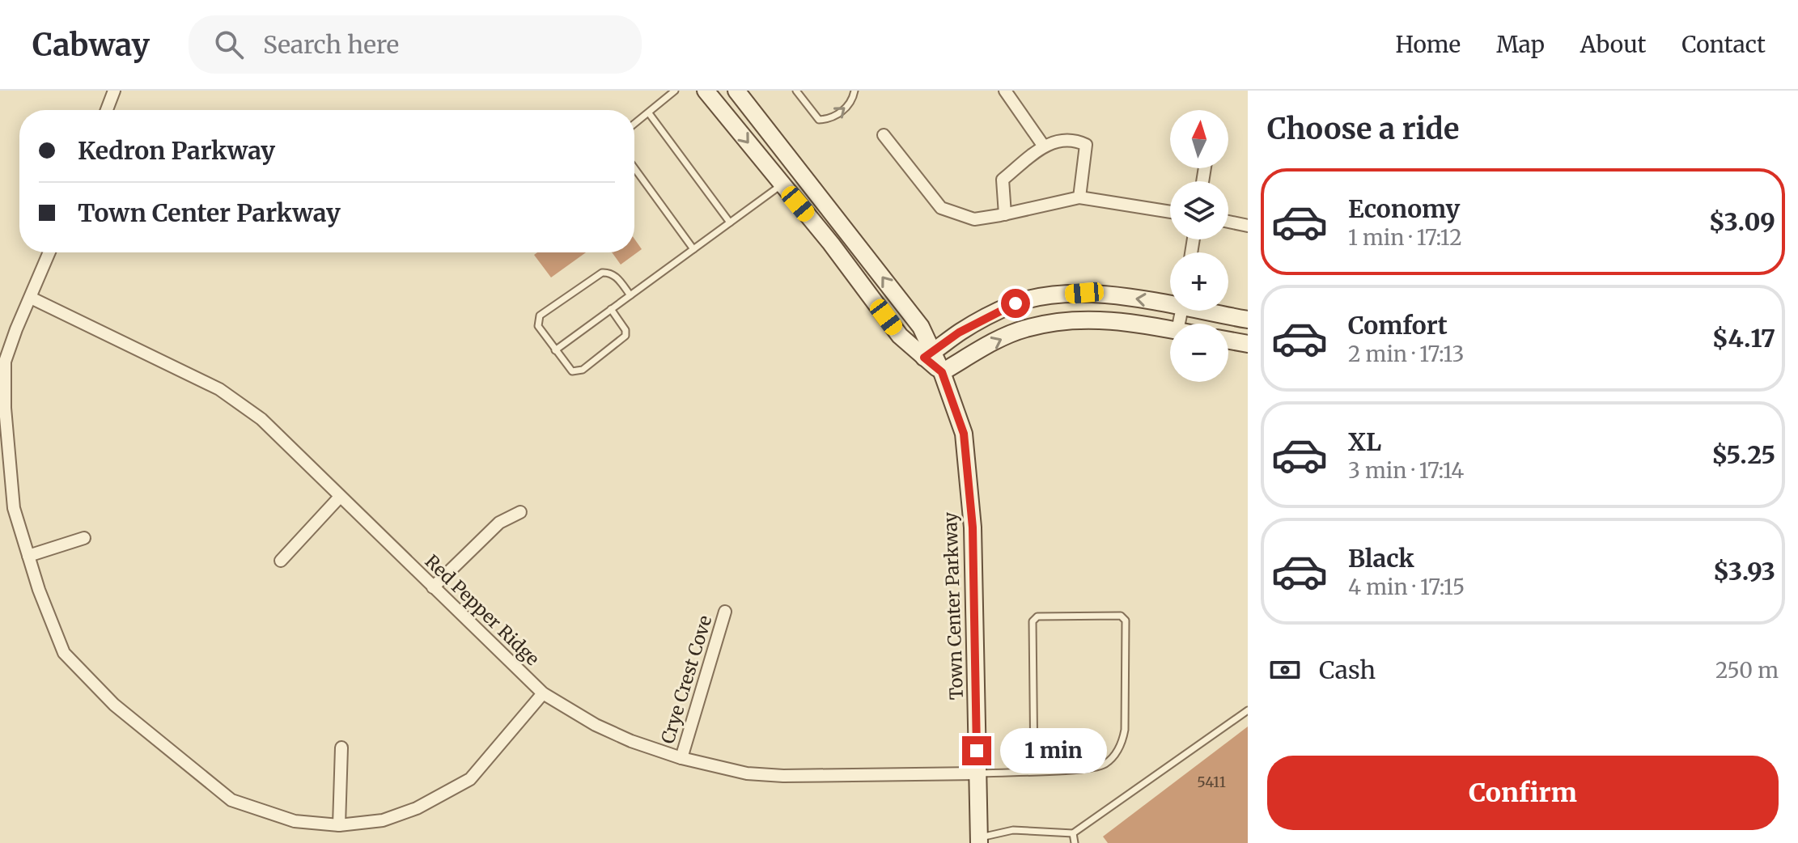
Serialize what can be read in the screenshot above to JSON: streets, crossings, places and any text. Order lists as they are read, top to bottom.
{
  "streets": {
    "street": ["Town Center Parkway", "Red Pepper Ridge", "Crye Crest Cove"]
  },
  "crossings": [
    ["Town Center Parkway", "Red Pepper Ridge"],
    ["Red Pepper Ridge", "Crye Crest Cove"]
  ],
  "house_numbers": ["5411"],
  "north": "top",
  "page": {
    "header": "Cabway",
    "search": "Search here",
    "nav": [
      "Home",
      "Map",
      "About",
      "Contact"
    ],
    "heading": "Choose a ride",
    "map_buttons": ["+", "−"],
    "banner": ["Kedron Parkway", "Town Center Parkway"],
    "list": [
      {
        "name": "Economy",
        "note": "1 min · 17:12",
        "value": "$3.09"
      },
      {
        "name": "Comfort",
        "note": "2 min · 17:13",
        "value": "$4.17"
      },
      {
        "name": "XL",
        "note": "3 min · 17:14",
        "value": "$5.25"
      },
      {
        "name": "Black",
        "note": "4 min · 17:15",
        "value": "$3.93"
      }
    ],
    "pay": ["Cash", "250 m"],
    "bubble": "1 min",
    "buttons": "Confirm"
  }
}
